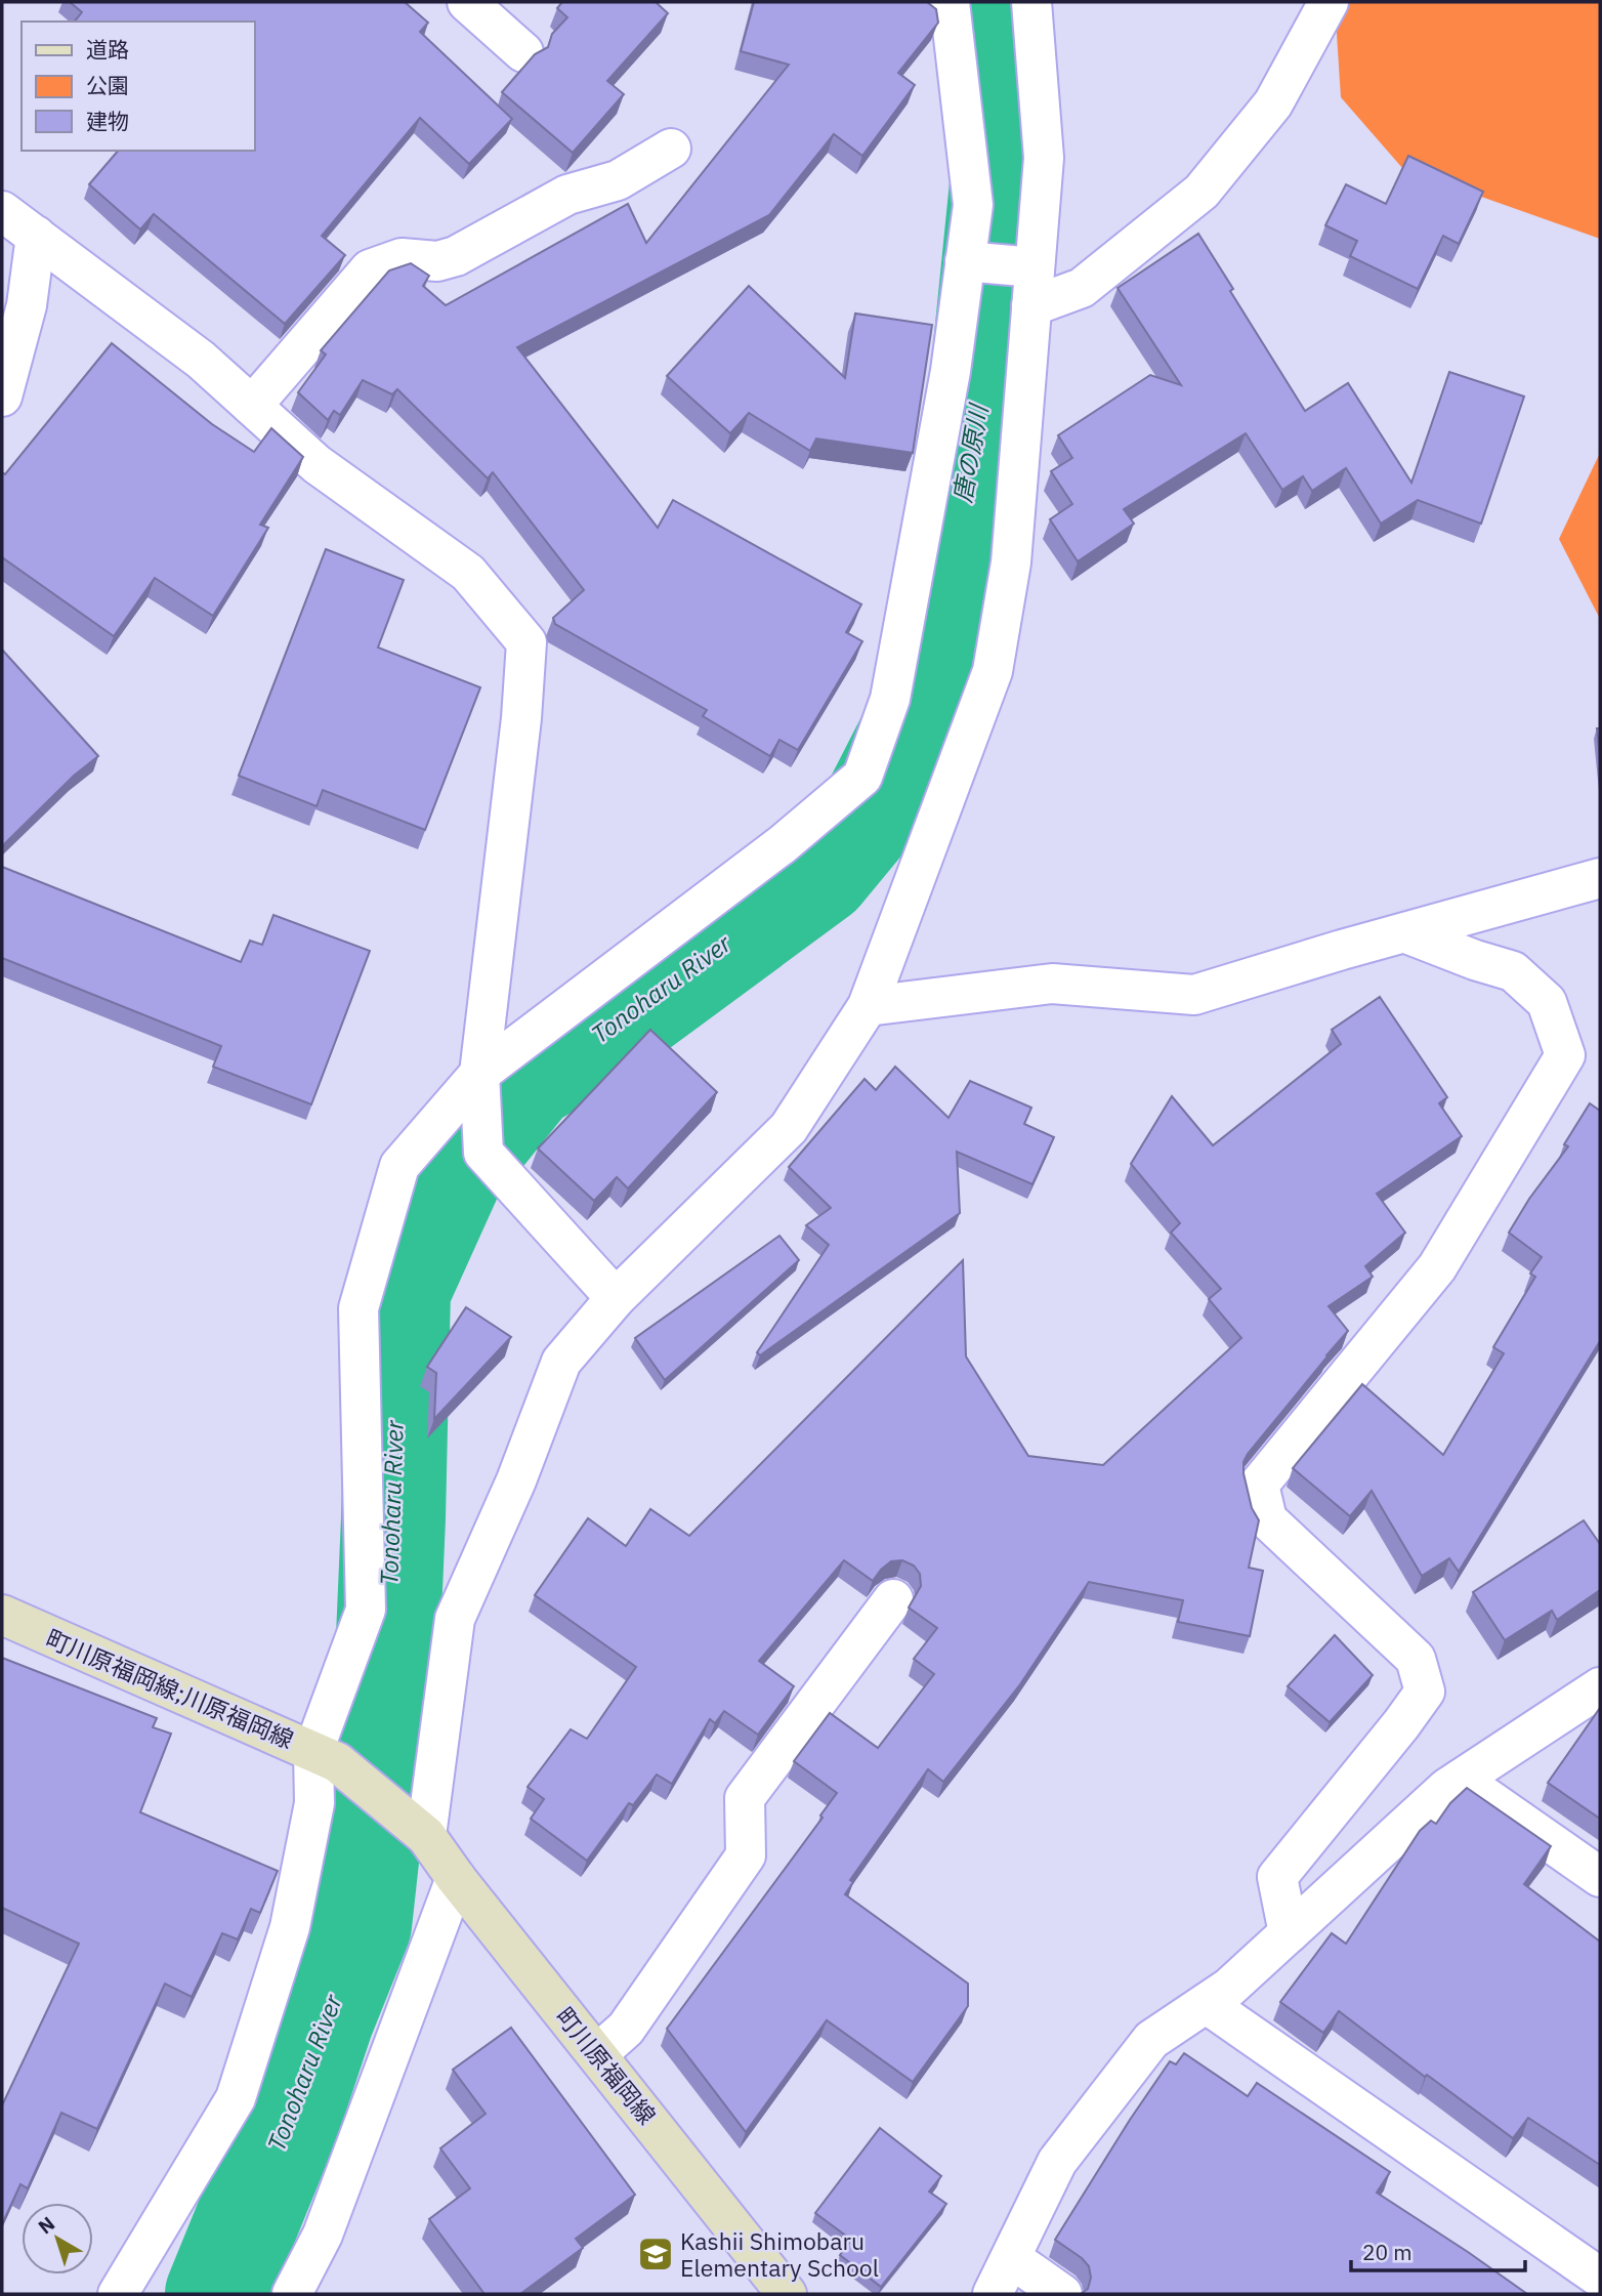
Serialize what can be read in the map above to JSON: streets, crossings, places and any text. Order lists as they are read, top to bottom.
{
  "streets": {
    "main road": ["町川原福岡線;川原福岡線", "町川原福岡線"]
  },
  "crossings": [
    ["町川原福岡線;川原福岡線", "町川原福岡線"]
  ],
  "water": ["唐の原川", "Tonoharu River"],
  "places": {
    "school or university": ["Kashii Shimobaru Elementary School"]
  },
  "legend": ["道路", "公園", "建物"],
  "scale_bar": "20 m",
  "north": "top left"
}
